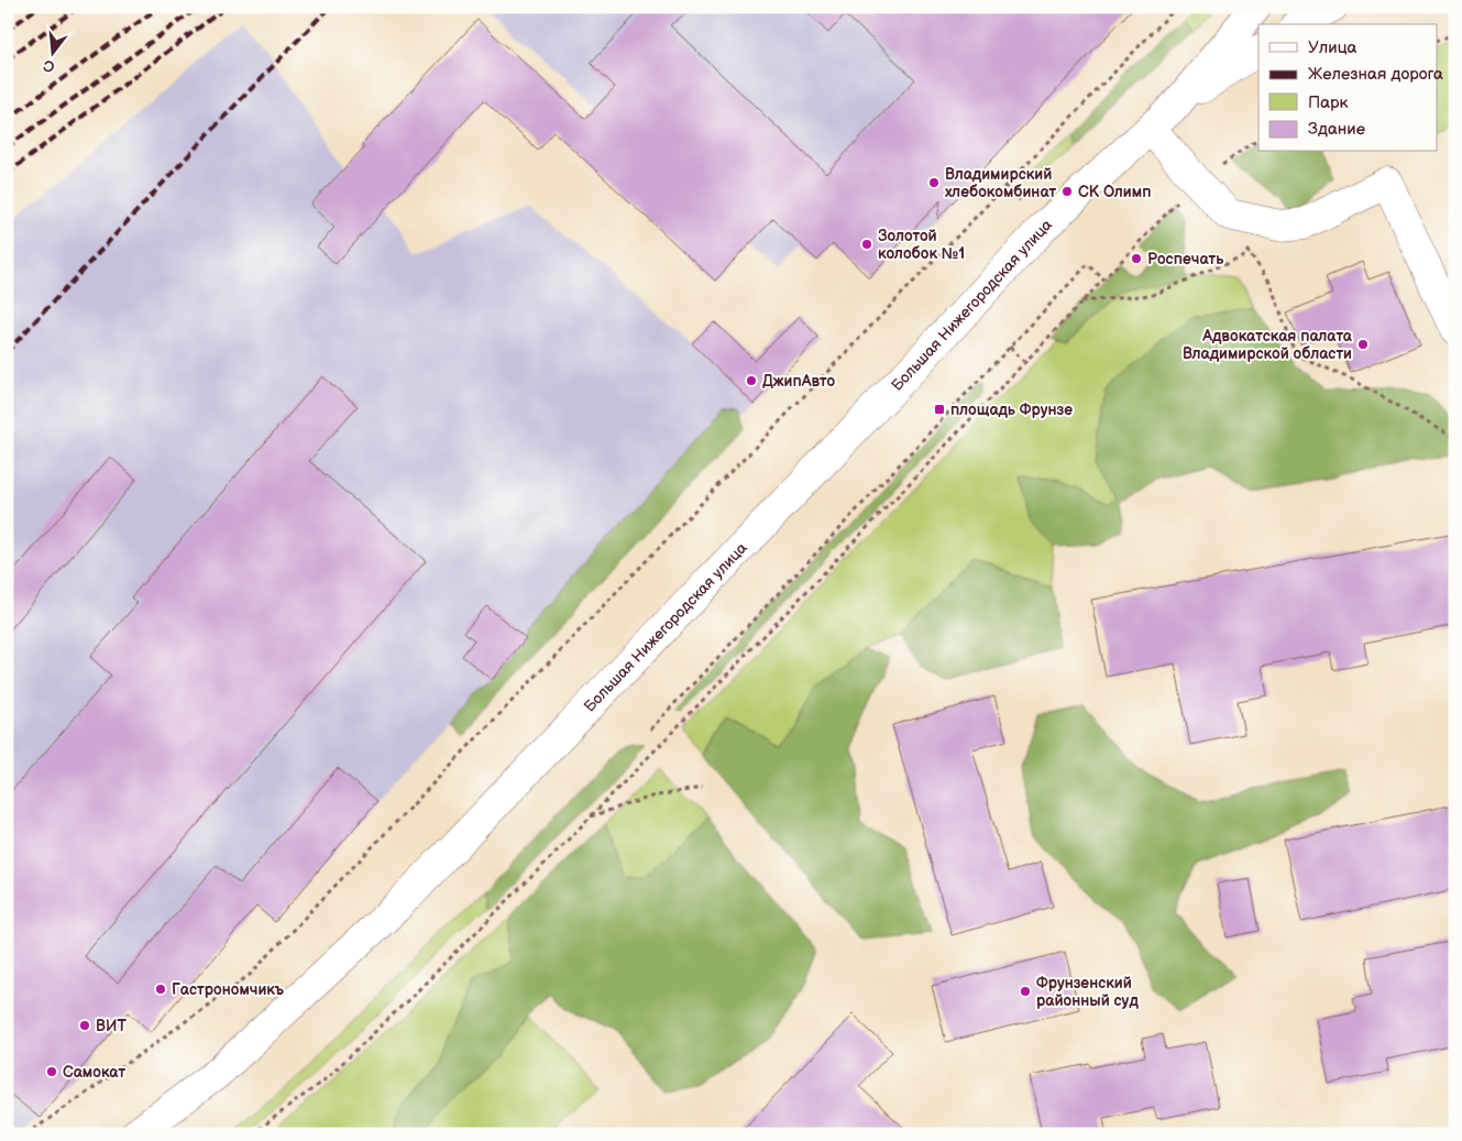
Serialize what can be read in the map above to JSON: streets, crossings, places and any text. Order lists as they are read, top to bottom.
{
  "streets": {
    "main road": ["Большая Нижегородская улица"]
  },
  "places": {
    "other": [
      "Владимирский хлебокомбинат",
      "СК Олимп",
      "Золотой колобок №1",
      "Роспечать",
      "Адвокатская палата Владимирской области",
      "ДжипАвто",
      "Гастрономчикъ",
      "Фрунзенский районный суд",
      "ВИТ",
      "Самокат"
    ],
    "transit": ["площадь Фрунзе"]
  },
  "legend": [
    "Улица",
    "Железная дорога",
    "Парк",
    "Здание"
  ],
  "north": "bottom"
}
